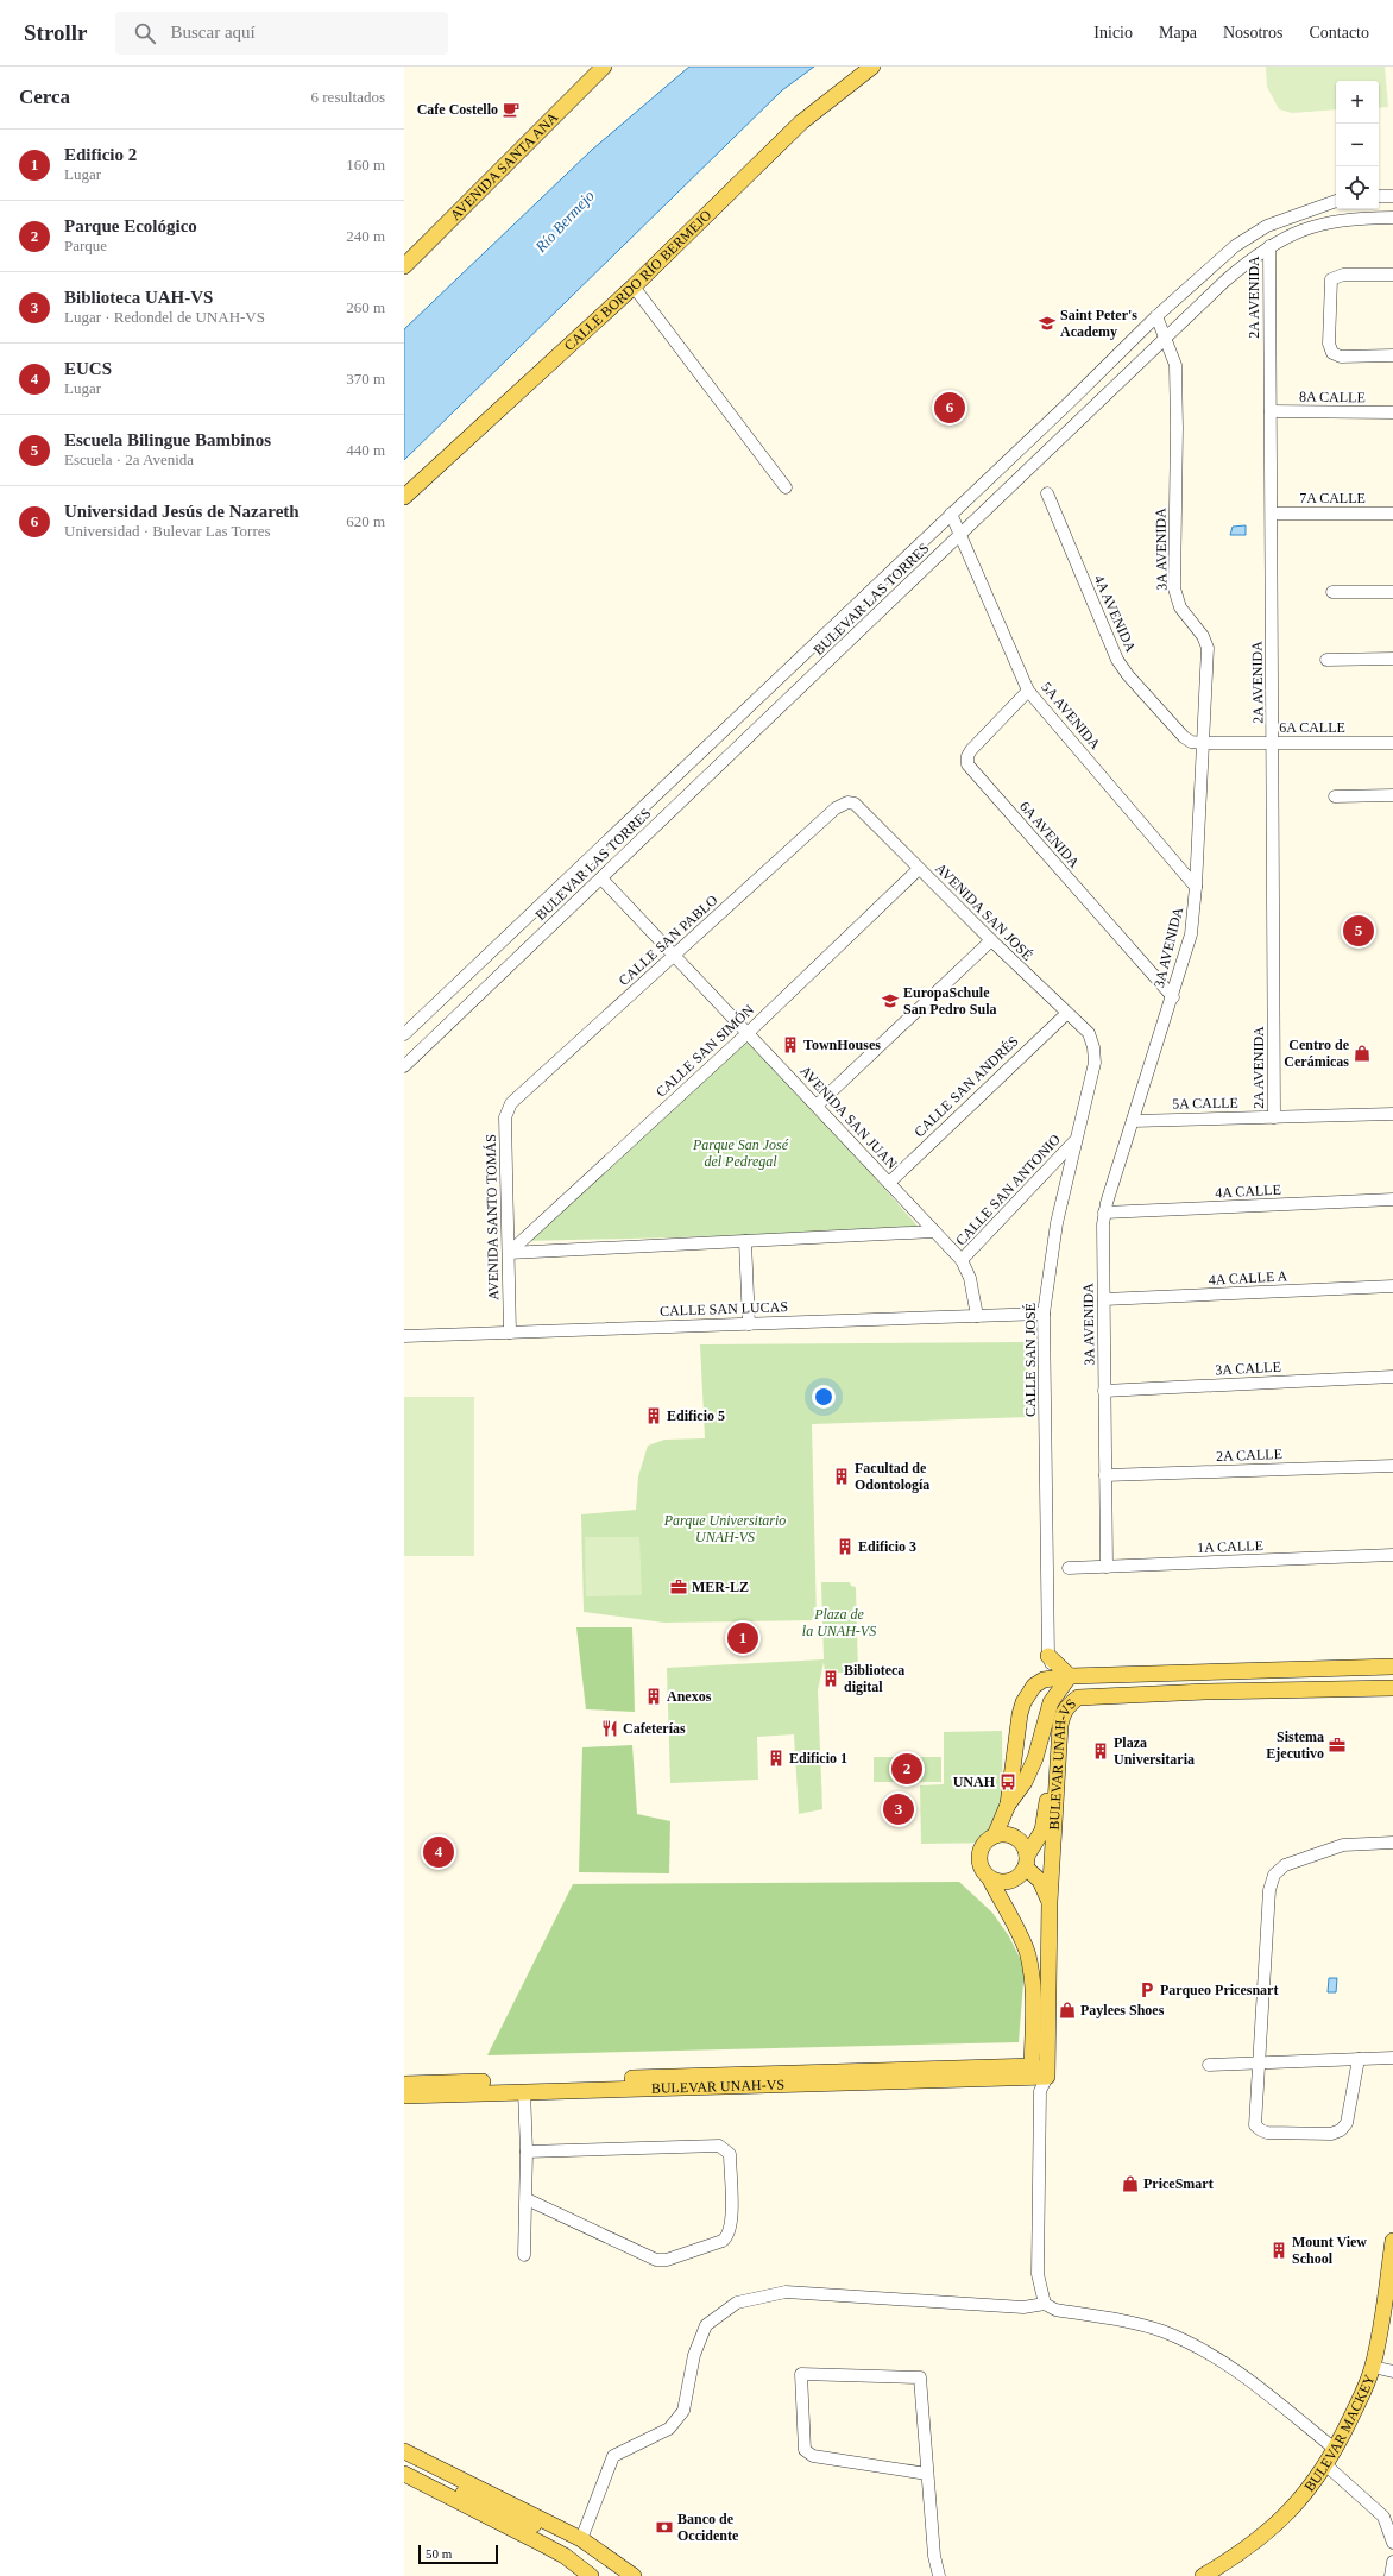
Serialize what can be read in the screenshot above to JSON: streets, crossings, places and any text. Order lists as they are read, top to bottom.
{
  "streets": {
    "main road": [
      "AVENIDA SANTA ANA",
      "CALLE BORDO RÍO BERMEJO",
      "BULEVAR UNAH-VS",
      "BULEVAR MACKEY"
    ],
    "street": [
      "2A AVENIDA",
      "8A CALLE",
      "7A CALLE",
      "3A AVENIDA",
      "BULEVAR LAS TORRES",
      "4A AVENIDA",
      "5A AVENIDA",
      "6A CALLE",
      "6A AVENIDA",
      "AVENIDA SAN JOSÉ",
      "CALLE SAN PABLO",
      "CALLE SAN SIMÓN",
      "CALLE SAN ANDRÉS",
      "5A CALLE",
      "AVENIDA SAN JUAN",
      "CALLE SAN ANTONIO",
      "4A CALLE",
      "AVENIDA SANTO TOMÁS",
      "4A CALLE A",
      "CALLE SAN LUCAS",
      "CALLE SAN JOSÉ",
      "3A CALLE",
      "2A CALLE",
      "1A CALLE"
    ]
  },
  "crossings": [
    ["2A AVENIDA", "8A CALLE"],
    ["2A AVENIDA", "7A CALLE"],
    ["2A AVENIDA", "BULEVAR LAS TORRES"],
    ["2A AVENIDA", "6A CALLE"],
    ["2A AVENIDA", "5A CALLE"],
    ["3A AVENIDA", "BULEVAR LAS TORRES"],
    ["3A AVENIDA", "4A AVENIDA"],
    ["3A AVENIDA", "5A AVENIDA"],
    ["3A AVENIDA", "6A CALLE"],
    ["3A AVENIDA", "6A AVENIDA"],
    ["3A AVENIDA", "5A CALLE"],
    ["3A AVENIDA", "4A CALLE"],
    ["3A AVENIDA", "4A CALLE A"],
    ["3A AVENIDA", "3A CALLE"],
    ["3A AVENIDA", "2A CALLE"],
    ["3A AVENIDA", "1A CALLE"],
    ["BULEVAR LAS TORRES", "5A AVENIDA"],
    ["BULEVAR LAS TORRES", "AVENIDA SAN JUAN"],
    ["4A AVENIDA", "6A CALLE"],
    ["5A AVENIDA", "6A AVENIDA"],
    ["AVENIDA SAN JOSÉ", "CALLE SAN PABLO"],
    ["AVENIDA SAN JOSÉ", "CALLE SAN SIMÓN"],
    ["AVENIDA SAN JOSÉ", "CALLE SAN ANDRÉS"],
    ["AVENIDA SAN JOSÉ", "CALLE SAN JOSÉ"],
    ["CALLE SAN PABLO", "AVENIDA SAN JUAN"],
    ["CALLE SAN PABLO", "AVENIDA SANTO TOMÁS"],
    ["CALLE SAN SIMÓN", "AVENIDA SAN JUAN"],
    ["CALLE SAN SIMÓN", "AVENIDA SANTO TOMÁS"],
    ["CALLE SAN ANDRÉS", "AVENIDA SAN JUAN"],
    ["AVENIDA SAN JUAN", "CALLE SAN ANTONIO"],
    ["AVENIDA SAN JUAN", "CALLE SAN LUCAS"],
    ["CALLE SAN ANTONIO", "CALLE SAN JOSÉ"],
    ["AVENIDA SANTO TOMÁS", "CALLE SAN LUCAS"],
    ["CALLE SAN LUCAS", "CALLE SAN JOSÉ"],
    ["CALLE SAN JOSÉ", "1A CALLE"]
  ],
  "water": ["Río Bermejo"],
  "parks": ["Parque San José del Pedregal", "Parque Universitario UNAH-VS", "Plaza de la UNAH-VS"],
  "places": {
    "cafe": ["Cafe Costello"],
    "school or university": ["Saint Peter's Academy", "EuropaSchule San Pedro Sula"],
    "building": [
      "TownHouses",
      "Edificio 5",
      "Facultad de Odontología",
      "Edificio 3",
      "Biblioteca digital",
      "Anexos",
      "Plaza Universitaria",
      "Edificio 1",
      "Mount View School"
    ],
    "shop": ["Centro de Cerámicas", "Paylees Shoes", "PriceSmart"],
    "office": ["MER-LZ", "Sistema Ejecutivo"],
    "restaurant": ["Cafeterías"],
    "bus stop": ["UNAH"],
    "parking": ["Parqueo Pricesnart"],
    "bank": ["Banco de Occidente"]
  },
  "scale_bar": "50 m",
  "page": {
    "header": "Strollr",
    "search": "Buscar aquí",
    "nav": [
      "Inicio",
      "Mapa",
      "Nosotros",
      "Contacto"
    ],
    "heading": ["Cerca", "6 resultados"],
    "map_buttons": ["+", "−"],
    "list": [
      {
        "mark": "1",
        "name": "Edificio 2",
        "note": "Lugar",
        "value": "160 m"
      },
      {
        "mark": "2",
        "name": "Parque Ecológico",
        "note": "Parque",
        "value": "240 m"
      },
      {
        "mark": "3",
        "name": "Biblioteca UAH-VS",
        "note": "Lugar · Redondel de UNAH-VS",
        "value": "260 m"
      },
      {
        "mark": "4",
        "name": "EUCS",
        "note": "Lugar",
        "value": "370 m"
      },
      {
        "mark": "5",
        "name": "Escuela Bilingue Bambinos",
        "note": "Escuela · 2a Avenida",
        "value": "440 m"
      },
      {
        "mark": "6",
        "name": "Universidad Jesús de Nazareth",
        "note": "Universidad · Bulevar Las Torres",
        "value": "620 m"
      }
    ],
    "pins": [
      "6",
      "5",
      "1",
      "2",
      "3",
      "4"
    ],
    "scale": "50 m"
  }
}
